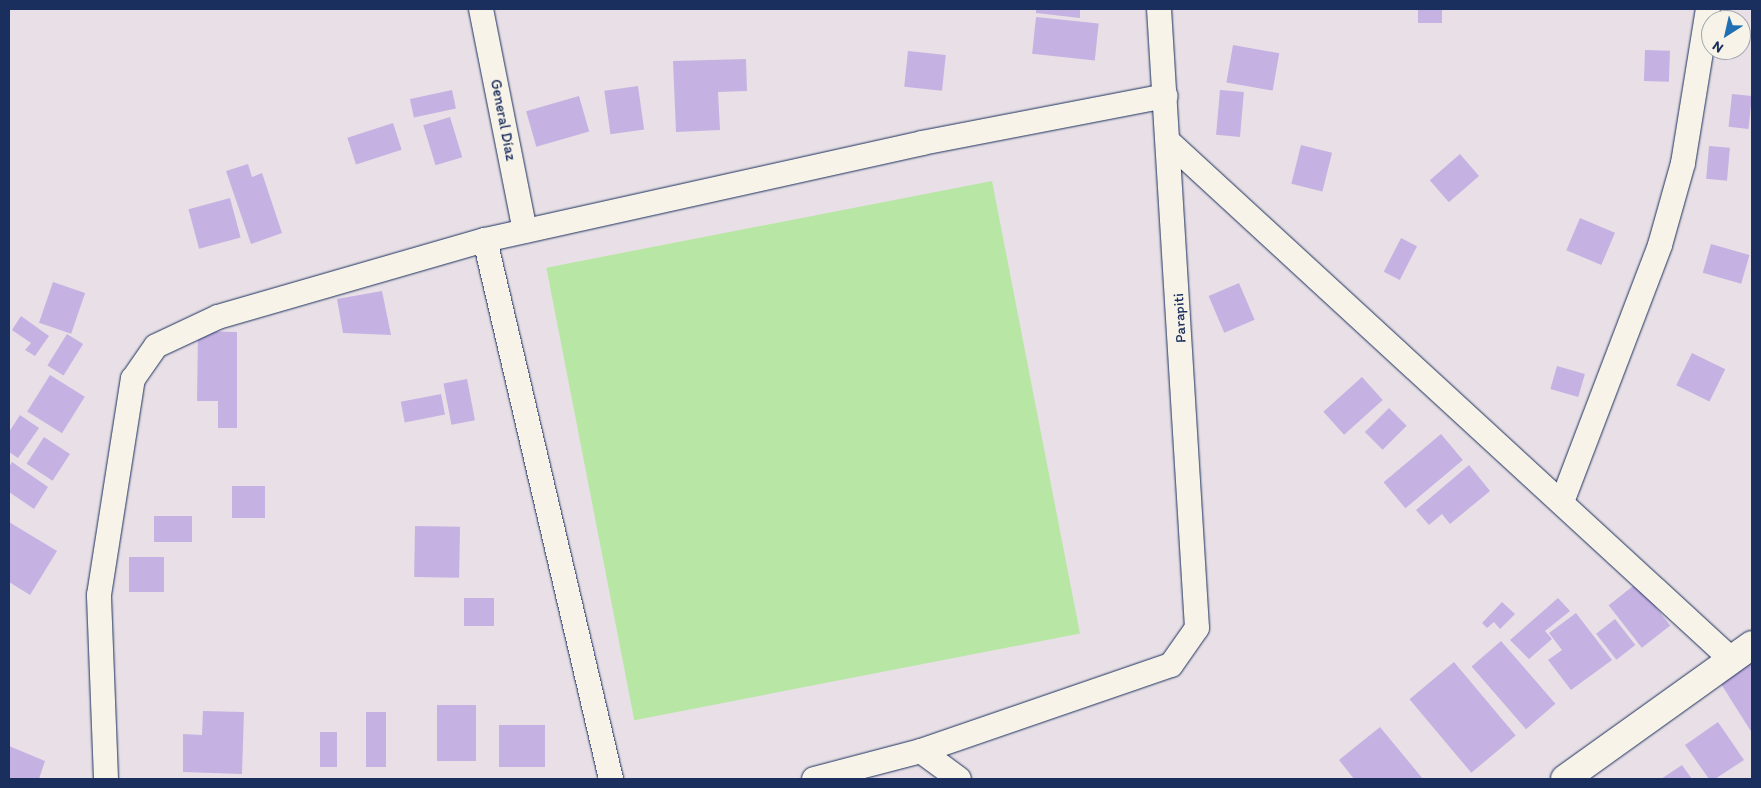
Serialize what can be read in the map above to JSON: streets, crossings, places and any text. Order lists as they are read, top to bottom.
{
  "streets": {
    "street": ["General Díaz", "Parapiti"]
  },
  "north": "bottom left"
}
